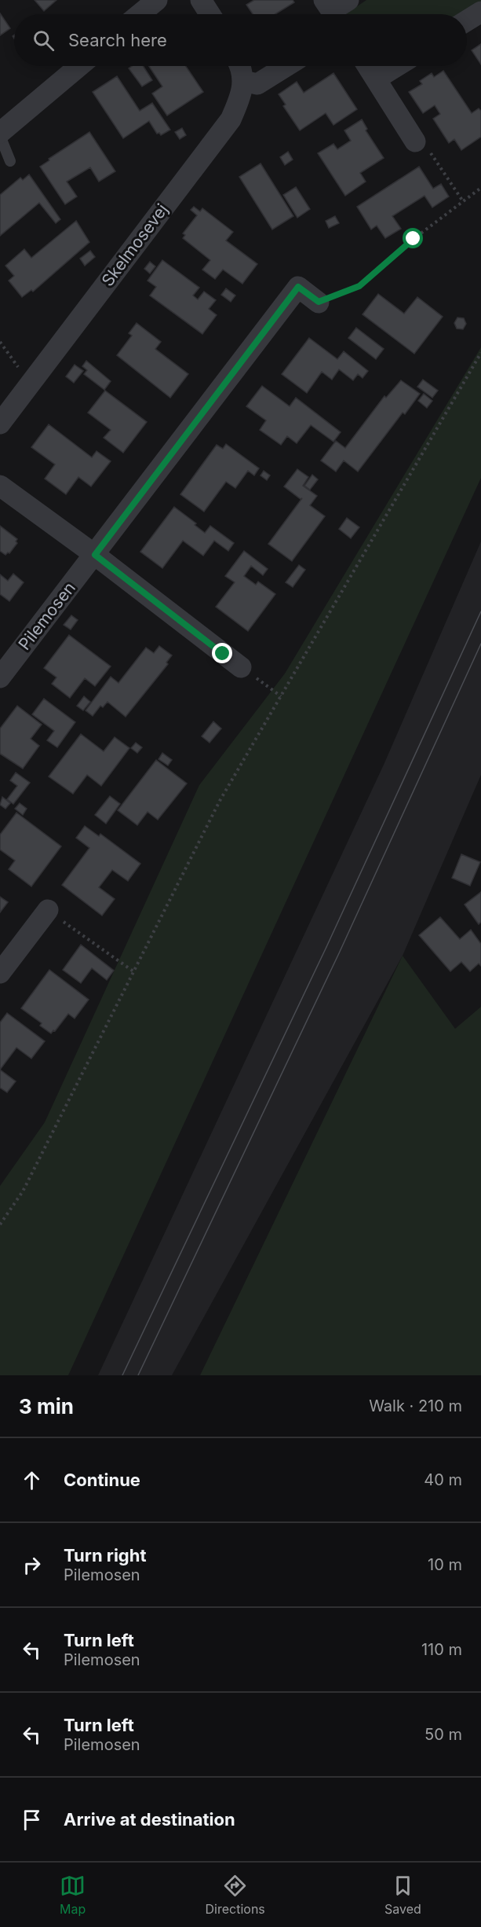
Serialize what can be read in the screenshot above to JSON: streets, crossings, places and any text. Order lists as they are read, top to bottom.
{
  "streets": {
    "street": ["Skelmosevej", "Pilemosen"]
  },
  "page": {
    "search": "Search here",
    "heading": ["3 min", "Walk · 210 m"],
    "list": [
      ["Continue", "40 m"],
      ["Turn right", "Pilemosen", "10 m"],
      ["Turn left", "Pilemosen", "110 m"],
      ["Turn left", "Pilemosen", "50 m"],
      "Arrive at destination"
    ],
    "nav": ["Map", "Directions", "Saved"]
  }
}
